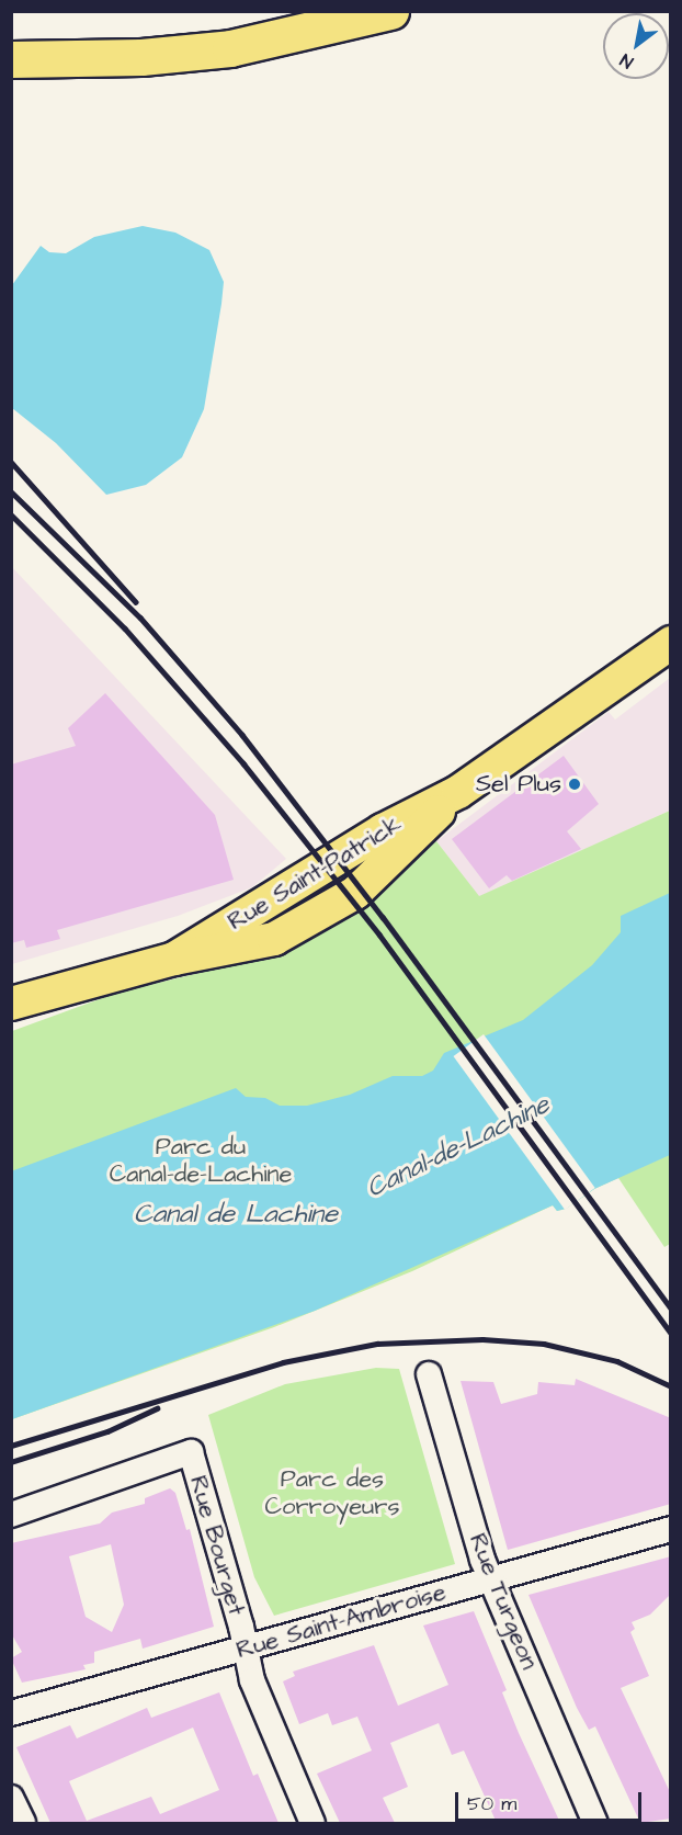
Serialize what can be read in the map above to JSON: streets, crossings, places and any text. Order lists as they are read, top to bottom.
{
  "streets": {
    "main road": ["Rue Saint-Patrick"],
    "street": ["Rue Bourget", "Rue Turgeon", "Rue Saint-Ambroise"]
  },
  "crossings": [
    ["Rue Bourget", "Rue Saint-Ambroise"],
    ["Rue Turgeon", "Rue Saint-Ambroise"]
  ],
  "water": ["Canal-de-Lachine", "Canal de Lachine"],
  "parks": ["Parc du Canal-de-Lachine", "Parc des Corroyeurs"],
  "places": ["Sel Plus"],
  "scale_bar": "50 m",
  "north": "bottom left"
}
